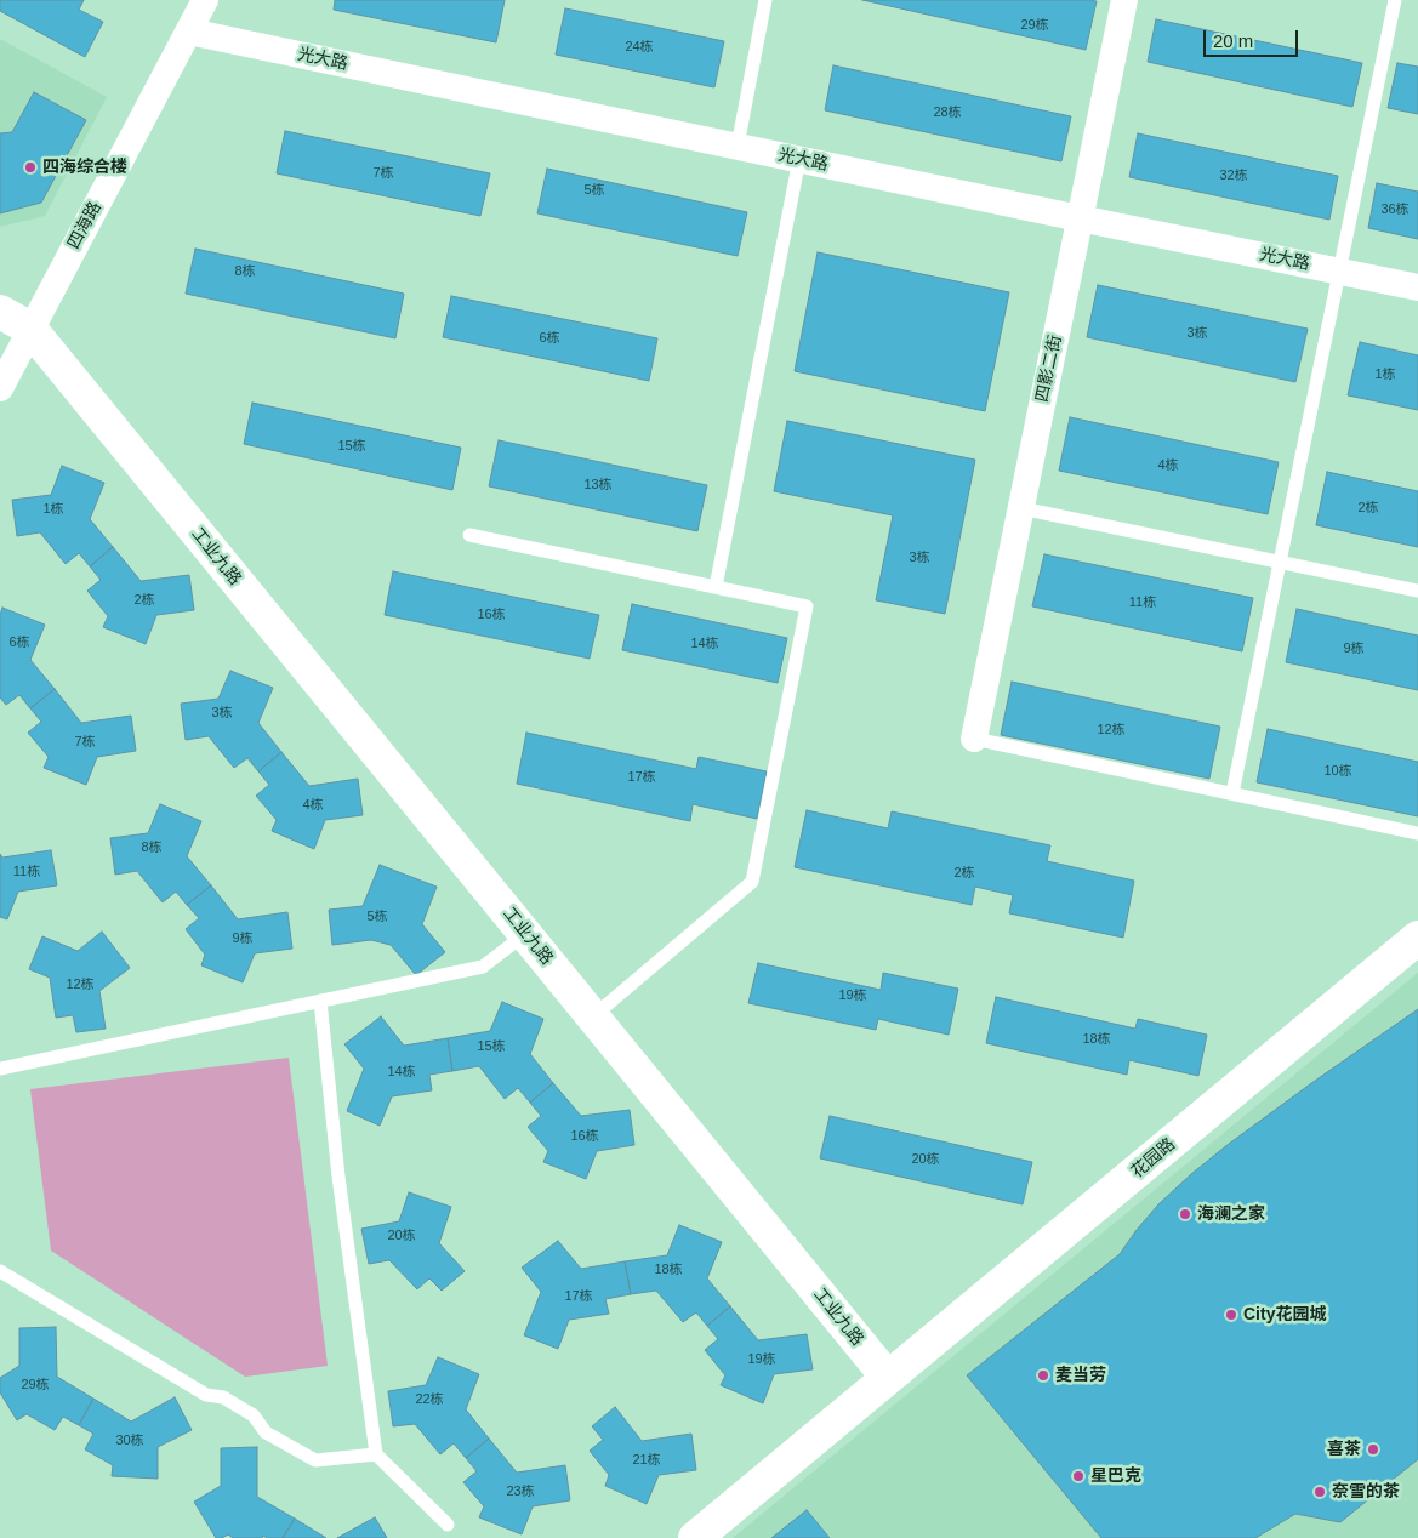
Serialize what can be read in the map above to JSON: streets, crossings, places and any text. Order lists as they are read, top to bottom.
{
  "streets": {
    "street": [
      "光大路",
      "四海路",
      "四影二街",
      "工业九路",
      "花园路"
    ]
  },
  "crossings": [
    ["光大路", "四海路"],
    ["光大路", "四影二街"],
    ["四海路", "工业九路"],
    ["工业九路", "花园路"]
  ],
  "places": [
    "四海综合楼",
    "海澜之家",
    "City花园城",
    "麦当劳",
    "喜茶",
    "星巴克",
    "奈雪的茶"
  ],
  "house_numbers": [
    "29栋",
    "24栋",
    "28栋",
    "7栋",
    "32栋",
    "5栋",
    "36栋",
    "8栋",
    "3栋",
    "6栋",
    "1栋",
    "15栋",
    "4栋",
    "13栋",
    "2栋",
    "1栋",
    "3栋",
    "2栋",
    "11栋",
    "16栋",
    "6栋",
    "14栋",
    "9栋",
    "3栋",
    "12栋",
    "7栋",
    "10栋",
    "17栋",
    "4栋",
    "8栋",
    "11栋",
    "2栋",
    "5栋",
    "9栋",
    "12栋",
    "19栋",
    "18栋",
    "15栋",
    "14栋",
    "16栋",
    "20栋",
    "20栋",
    "18栋",
    "17栋",
    "19栋",
    "29栋",
    "22栋",
    "30栋",
    "21栋",
    "23栋"
  ],
  "scale_bar": "20 m"
}
